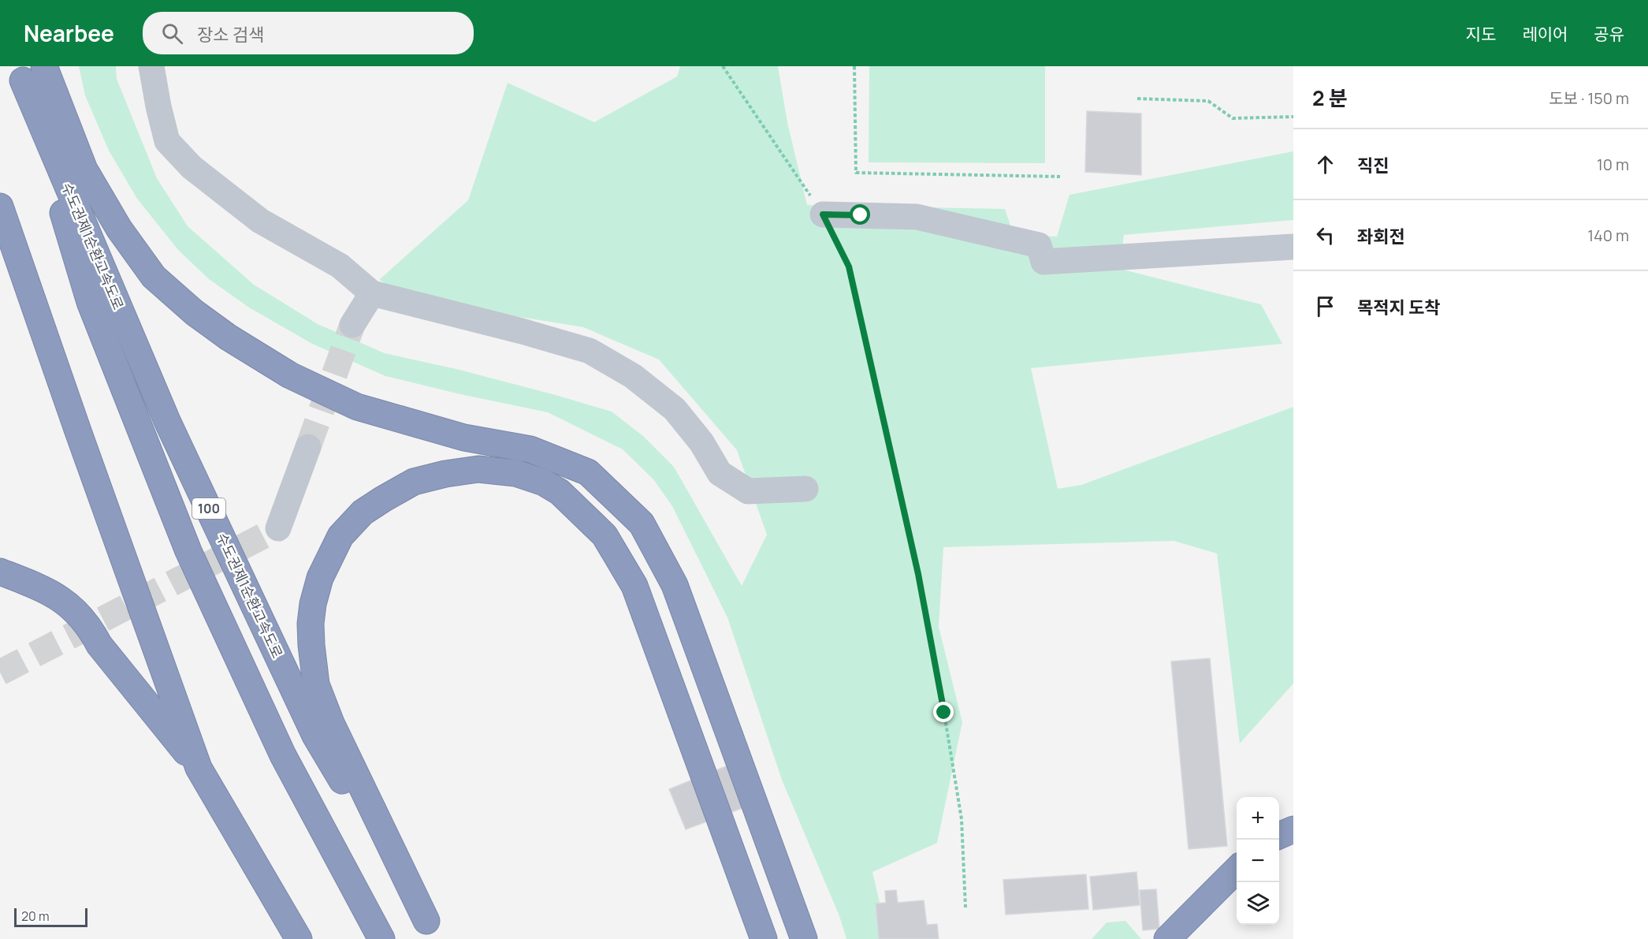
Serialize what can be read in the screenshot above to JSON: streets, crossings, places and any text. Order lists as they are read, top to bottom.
{
  "streets": {
    "highway": ["수도권제1순환고속도로", "100"]
  },
  "scale_bar": "20 m",
  "page": {
    "header": "Nearbee",
    "search": "장소 검색",
    "nav": ["지도", "레이어", "공유"],
    "heading": ["2 분", "도보 · 150 m"],
    "list": [
      ["직진", "10 m"],
      ["좌회전", "140 m"],
      "목적지 도착"
    ],
    "map_buttons": ["+", "−"],
    "scale": "20 m"
  }
}
